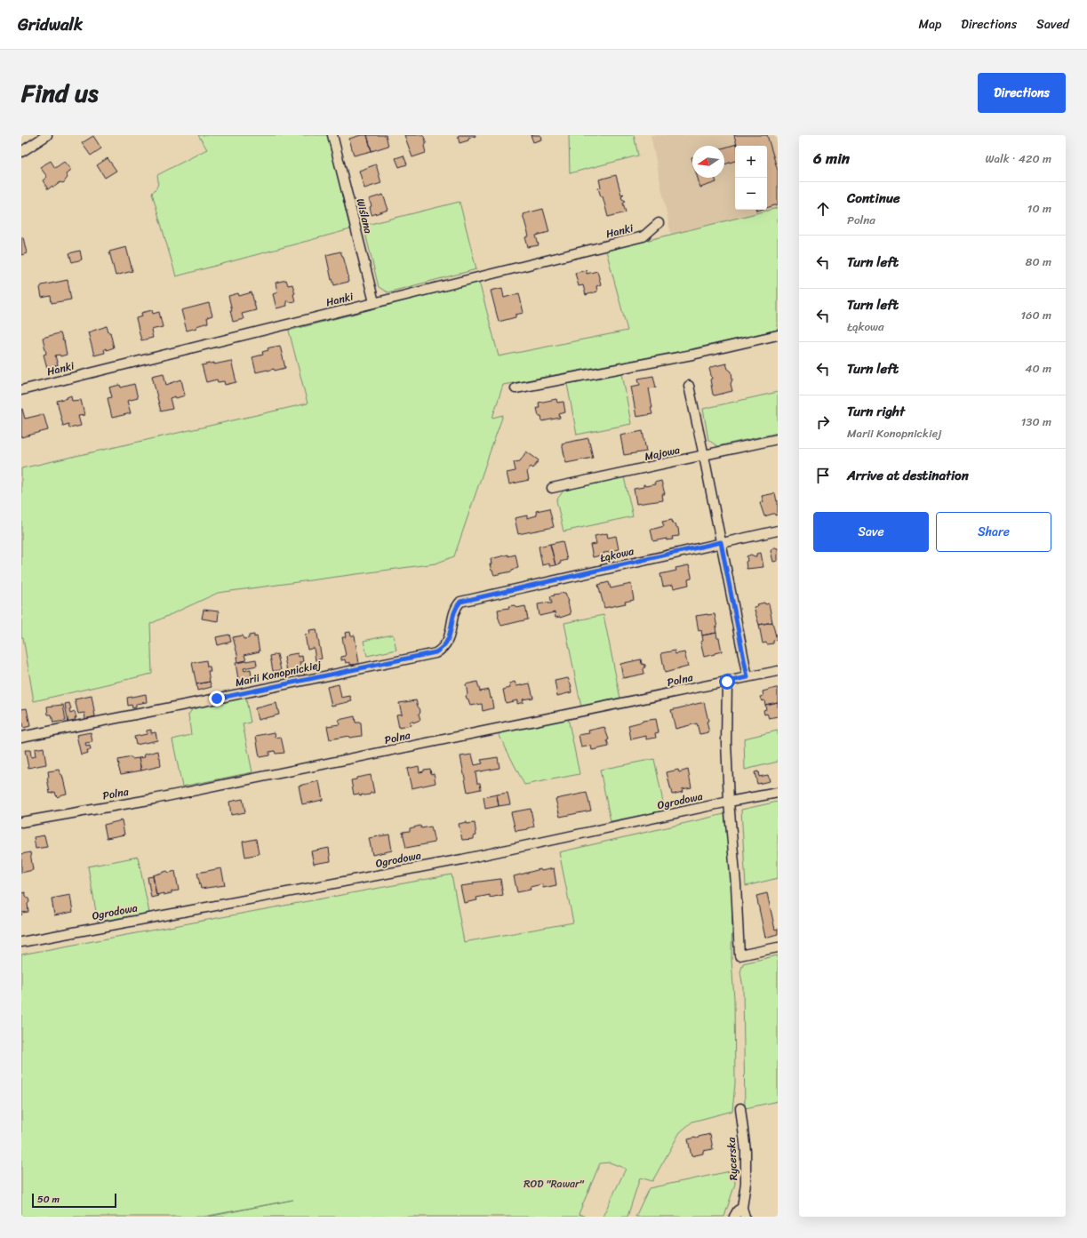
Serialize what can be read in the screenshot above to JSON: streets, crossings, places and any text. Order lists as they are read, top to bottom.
{
  "streets": {
    "street": [
      "Wiślana",
      "Hanki",
      "Majowa",
      "Łąkowa",
      "Marii Konopnickiej",
      "Polna",
      "Ogrodowa",
      "Rycerska"
    ]
  },
  "crossings": [
    ["Wiślana", "Hanki"],
    ["Łąkowa", "Marii Konopnickiej"]
  ],
  "parks": ["ROD \"Rawar\""],
  "scale_bar": "50 m",
  "north": "left",
  "page": {
    "header": "Gridwalk",
    "nav": ["Map", "Directions", "Saved"],
    "title": "Find us",
    "buttons": [
      "Directions",
      ["Save", "Share"]
    ],
    "heading": ["6 min", "Walk · 420 m"],
    "map_buttons": ["+", "−"],
    "list": [
      ["Continue", "Polna", "10 m"],
      ["Turn left", "80 m"],
      ["Turn left", "Łąkowa", "160 m"],
      ["Turn left", "40 m"],
      ["Turn right", "Marii Konopnickiej", "130 m"],
      "Arrive at destination"
    ],
    "scale": "50 m"
  }
}
